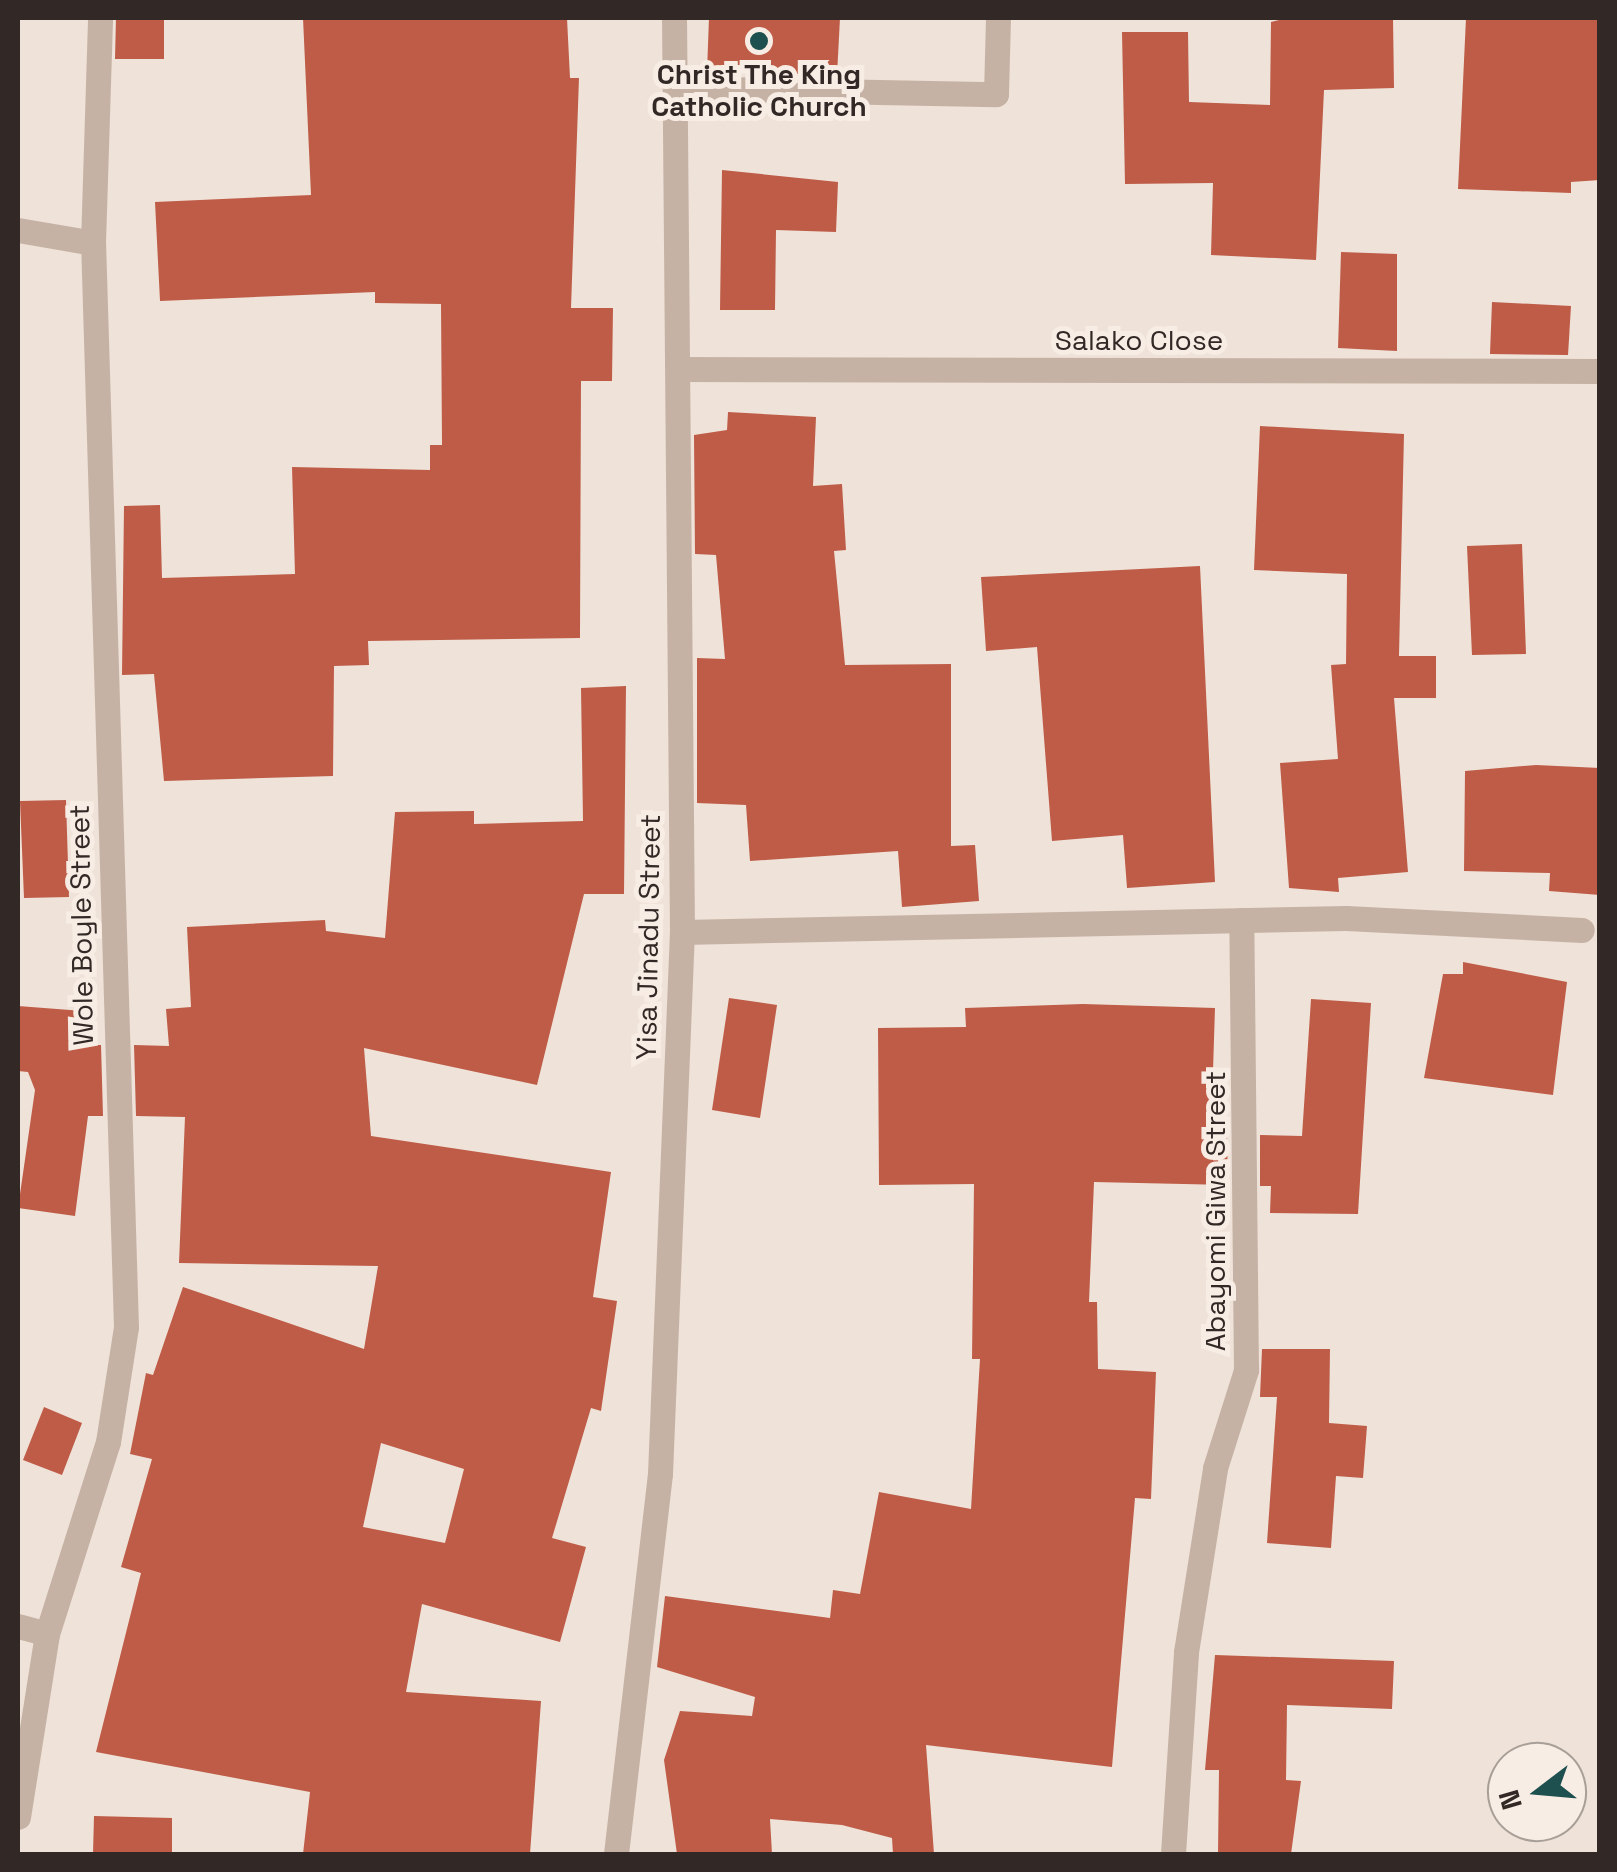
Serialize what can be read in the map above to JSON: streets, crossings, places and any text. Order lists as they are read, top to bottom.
{
  "streets": {
    "street": [
      "Salako Close",
      "Wole Boyle Street",
      "Yisa Jinadu Street",
      "Abayomi Giwa Street"
    ]
  },
  "crossings": [
    ["Salako Close", "Yisa Jinadu Street"]
  ],
  "places": ["Christ The King Catholic Church"],
  "north": "left"
}
